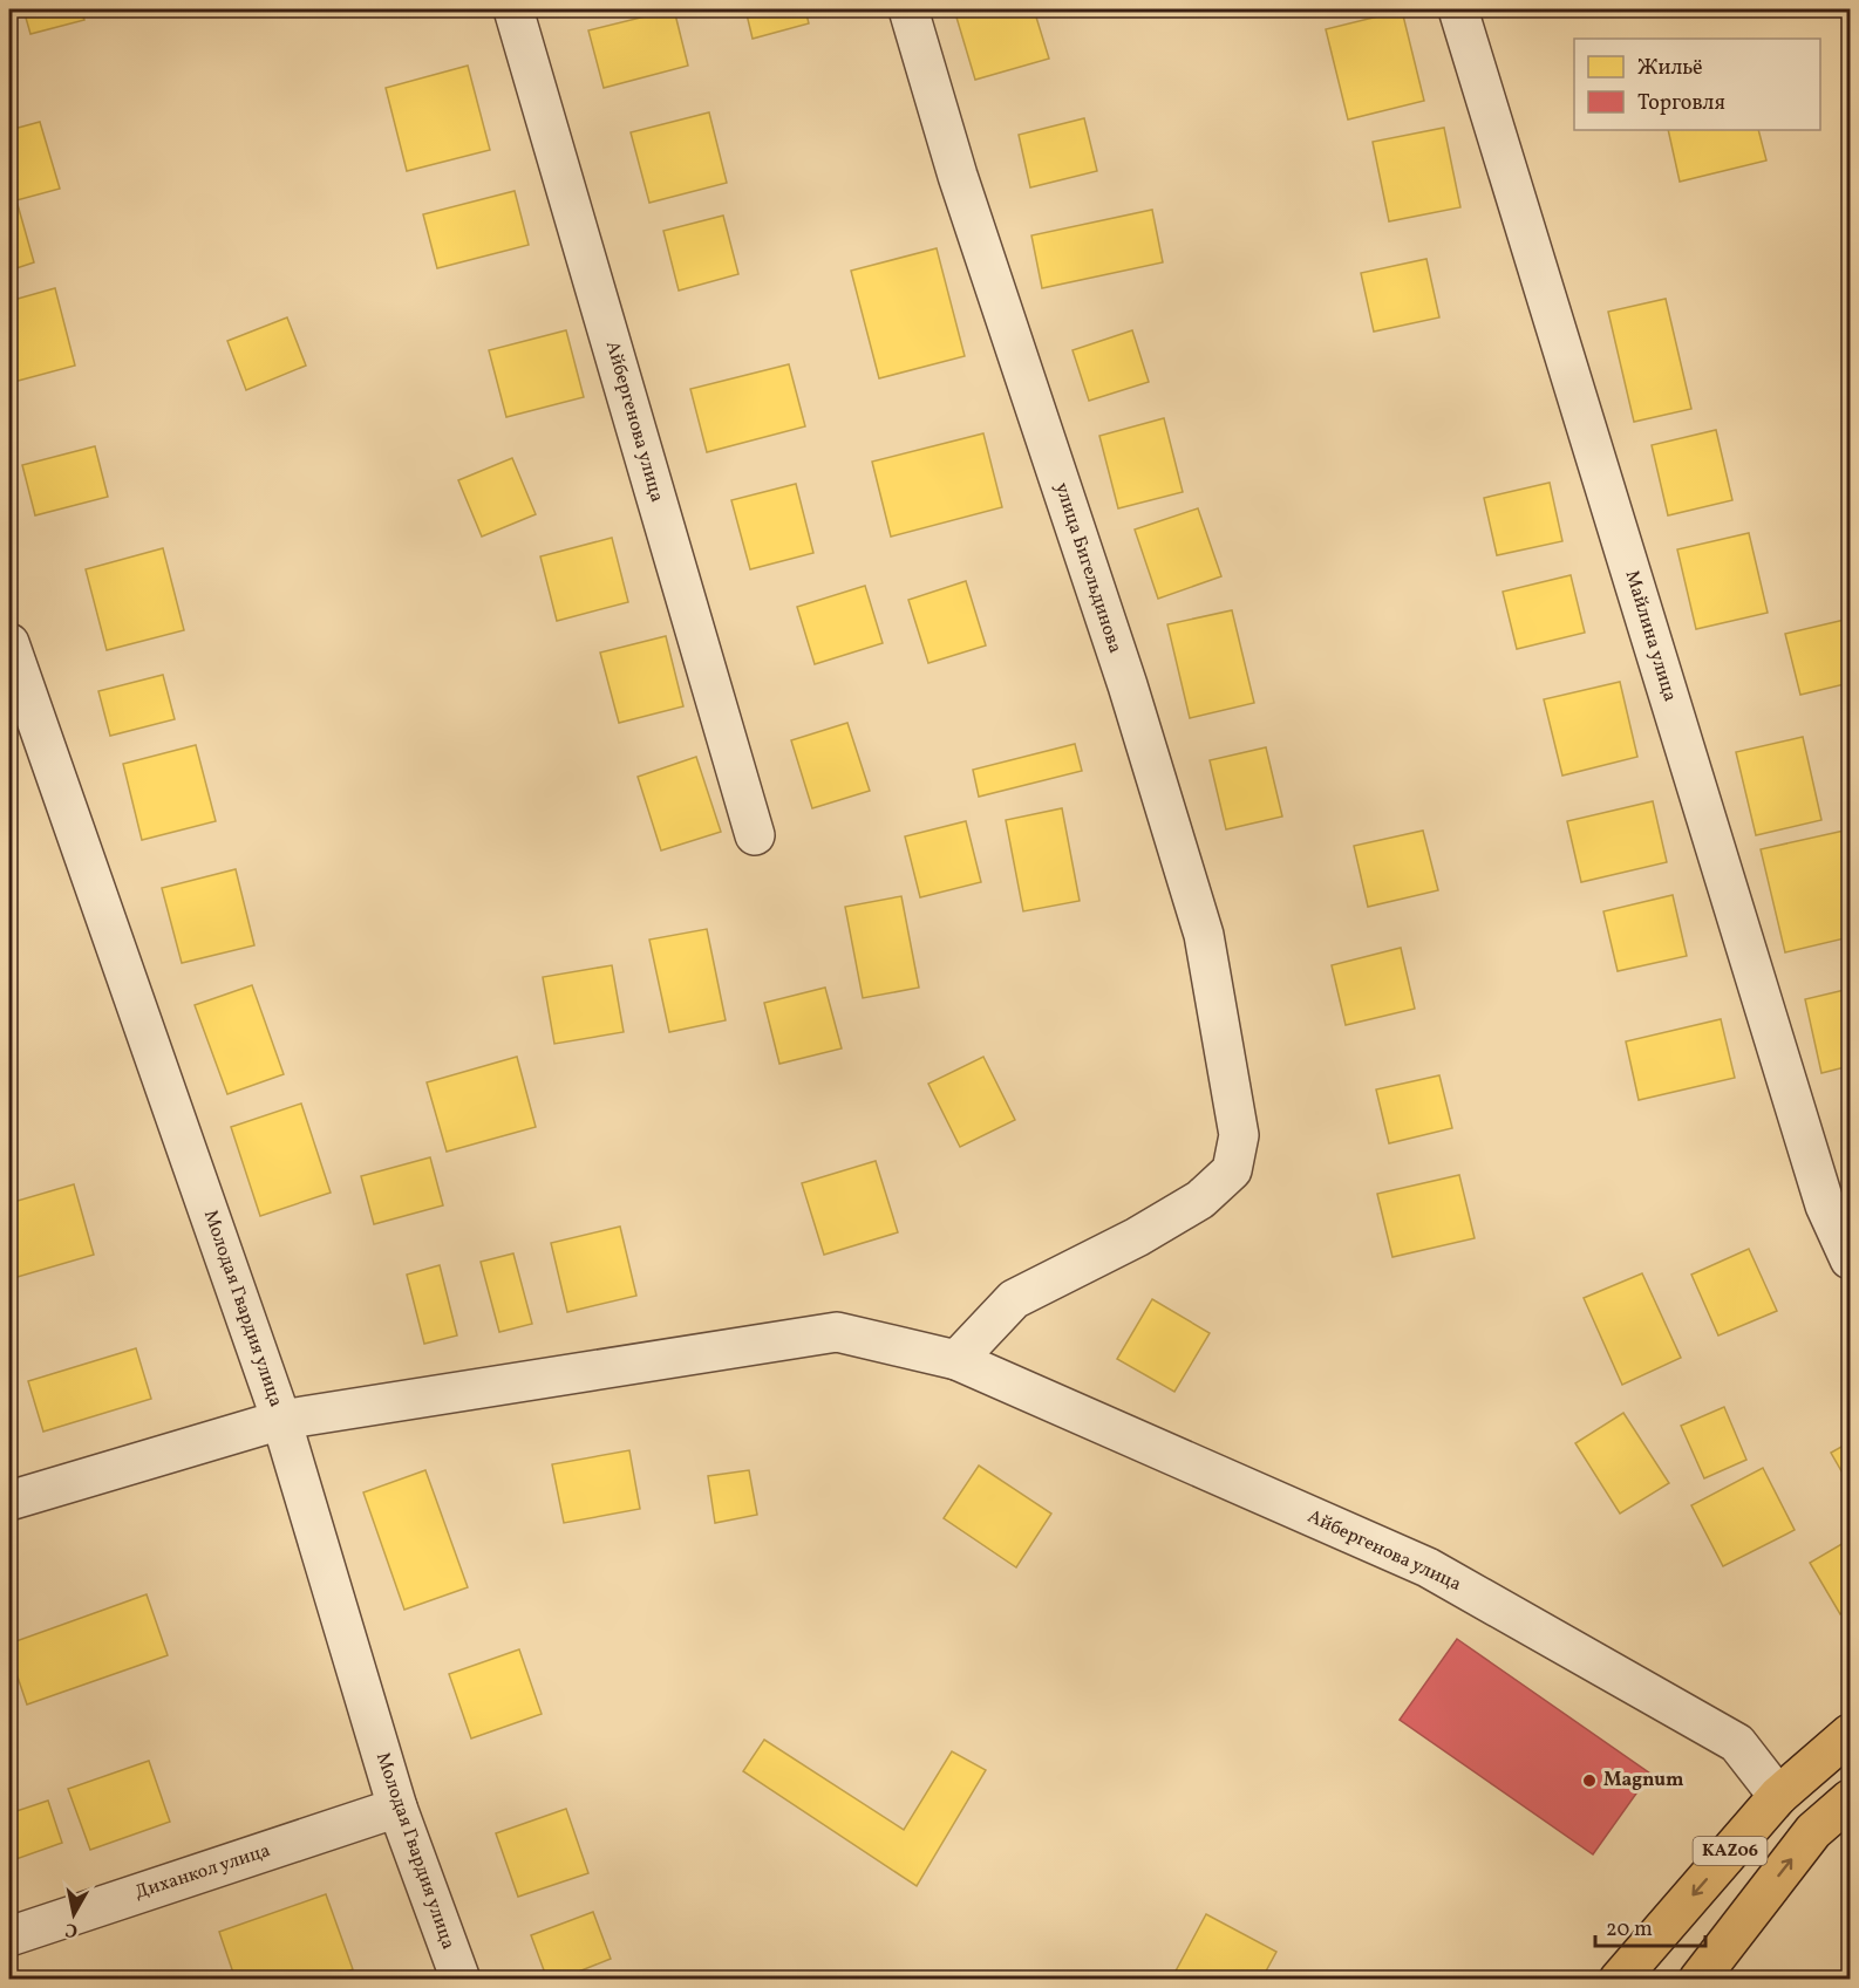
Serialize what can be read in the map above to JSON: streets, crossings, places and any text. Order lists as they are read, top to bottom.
{
  "streets": {
    "highway": ["KАZ06"],
    "street": [
      "Айбергенова улица",
      "улица Бигельдинова",
      "Майлина улица",
      "Молодая Гвардия улица",
      "Диханкол улица"
    ]
  },
  "crossings": [
    ["Айбергенова улица", "улица Бигельдинова"],
    ["Айбергенова улица", "Молодая Гвардия улица"],
    ["Айбергенова улица", "KАZ06"],
    ["Молодая Гвардия улица", "Диханкол улица"]
  ],
  "places": ["Magnum"],
  "legend": ["Жильё", "Торговля"],
  "scale_bar": "20 m",
  "north": "bottom"
}
